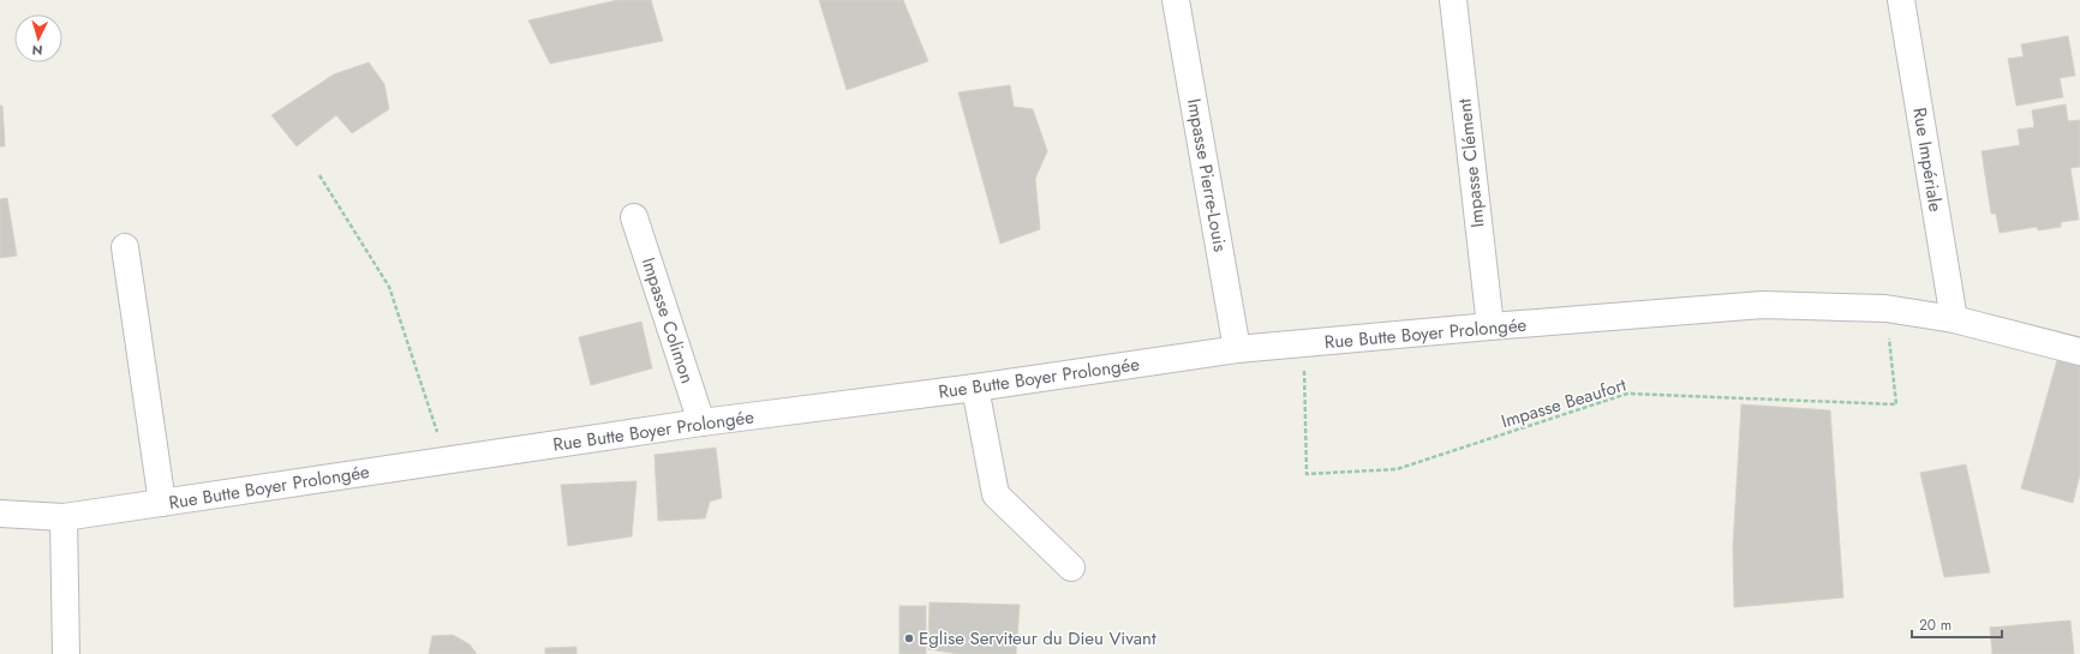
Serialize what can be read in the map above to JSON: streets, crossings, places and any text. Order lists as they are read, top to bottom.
{
  "streets": {
    "street": [
      "Rue Impériale",
      "Impasse Clément",
      "Impasse Pierre-Louis",
      "Impasse Colimon",
      "Rue Butte Boyer Prolongée"
    ],
    "path": ["Impasse Beaufort"]
  },
  "crossings": [
    ["Rue Impériale", "Rue Butte Boyer Prolongée"],
    ["Impasse Clément", "Rue Butte Boyer Prolongée"],
    ["Impasse Pierre-Louis", "Rue Butte Boyer Prolongée"],
    ["Impasse Colimon", "Rue Butte Boyer Prolongée"],
    ["Rue Butte Boyer Prolongée", "Impasse Beaufort"]
  ],
  "places": ["Eglise Serviteur du Dieu Vivant"],
  "scale_bar": "20 m",
  "north": "bottom"
}
